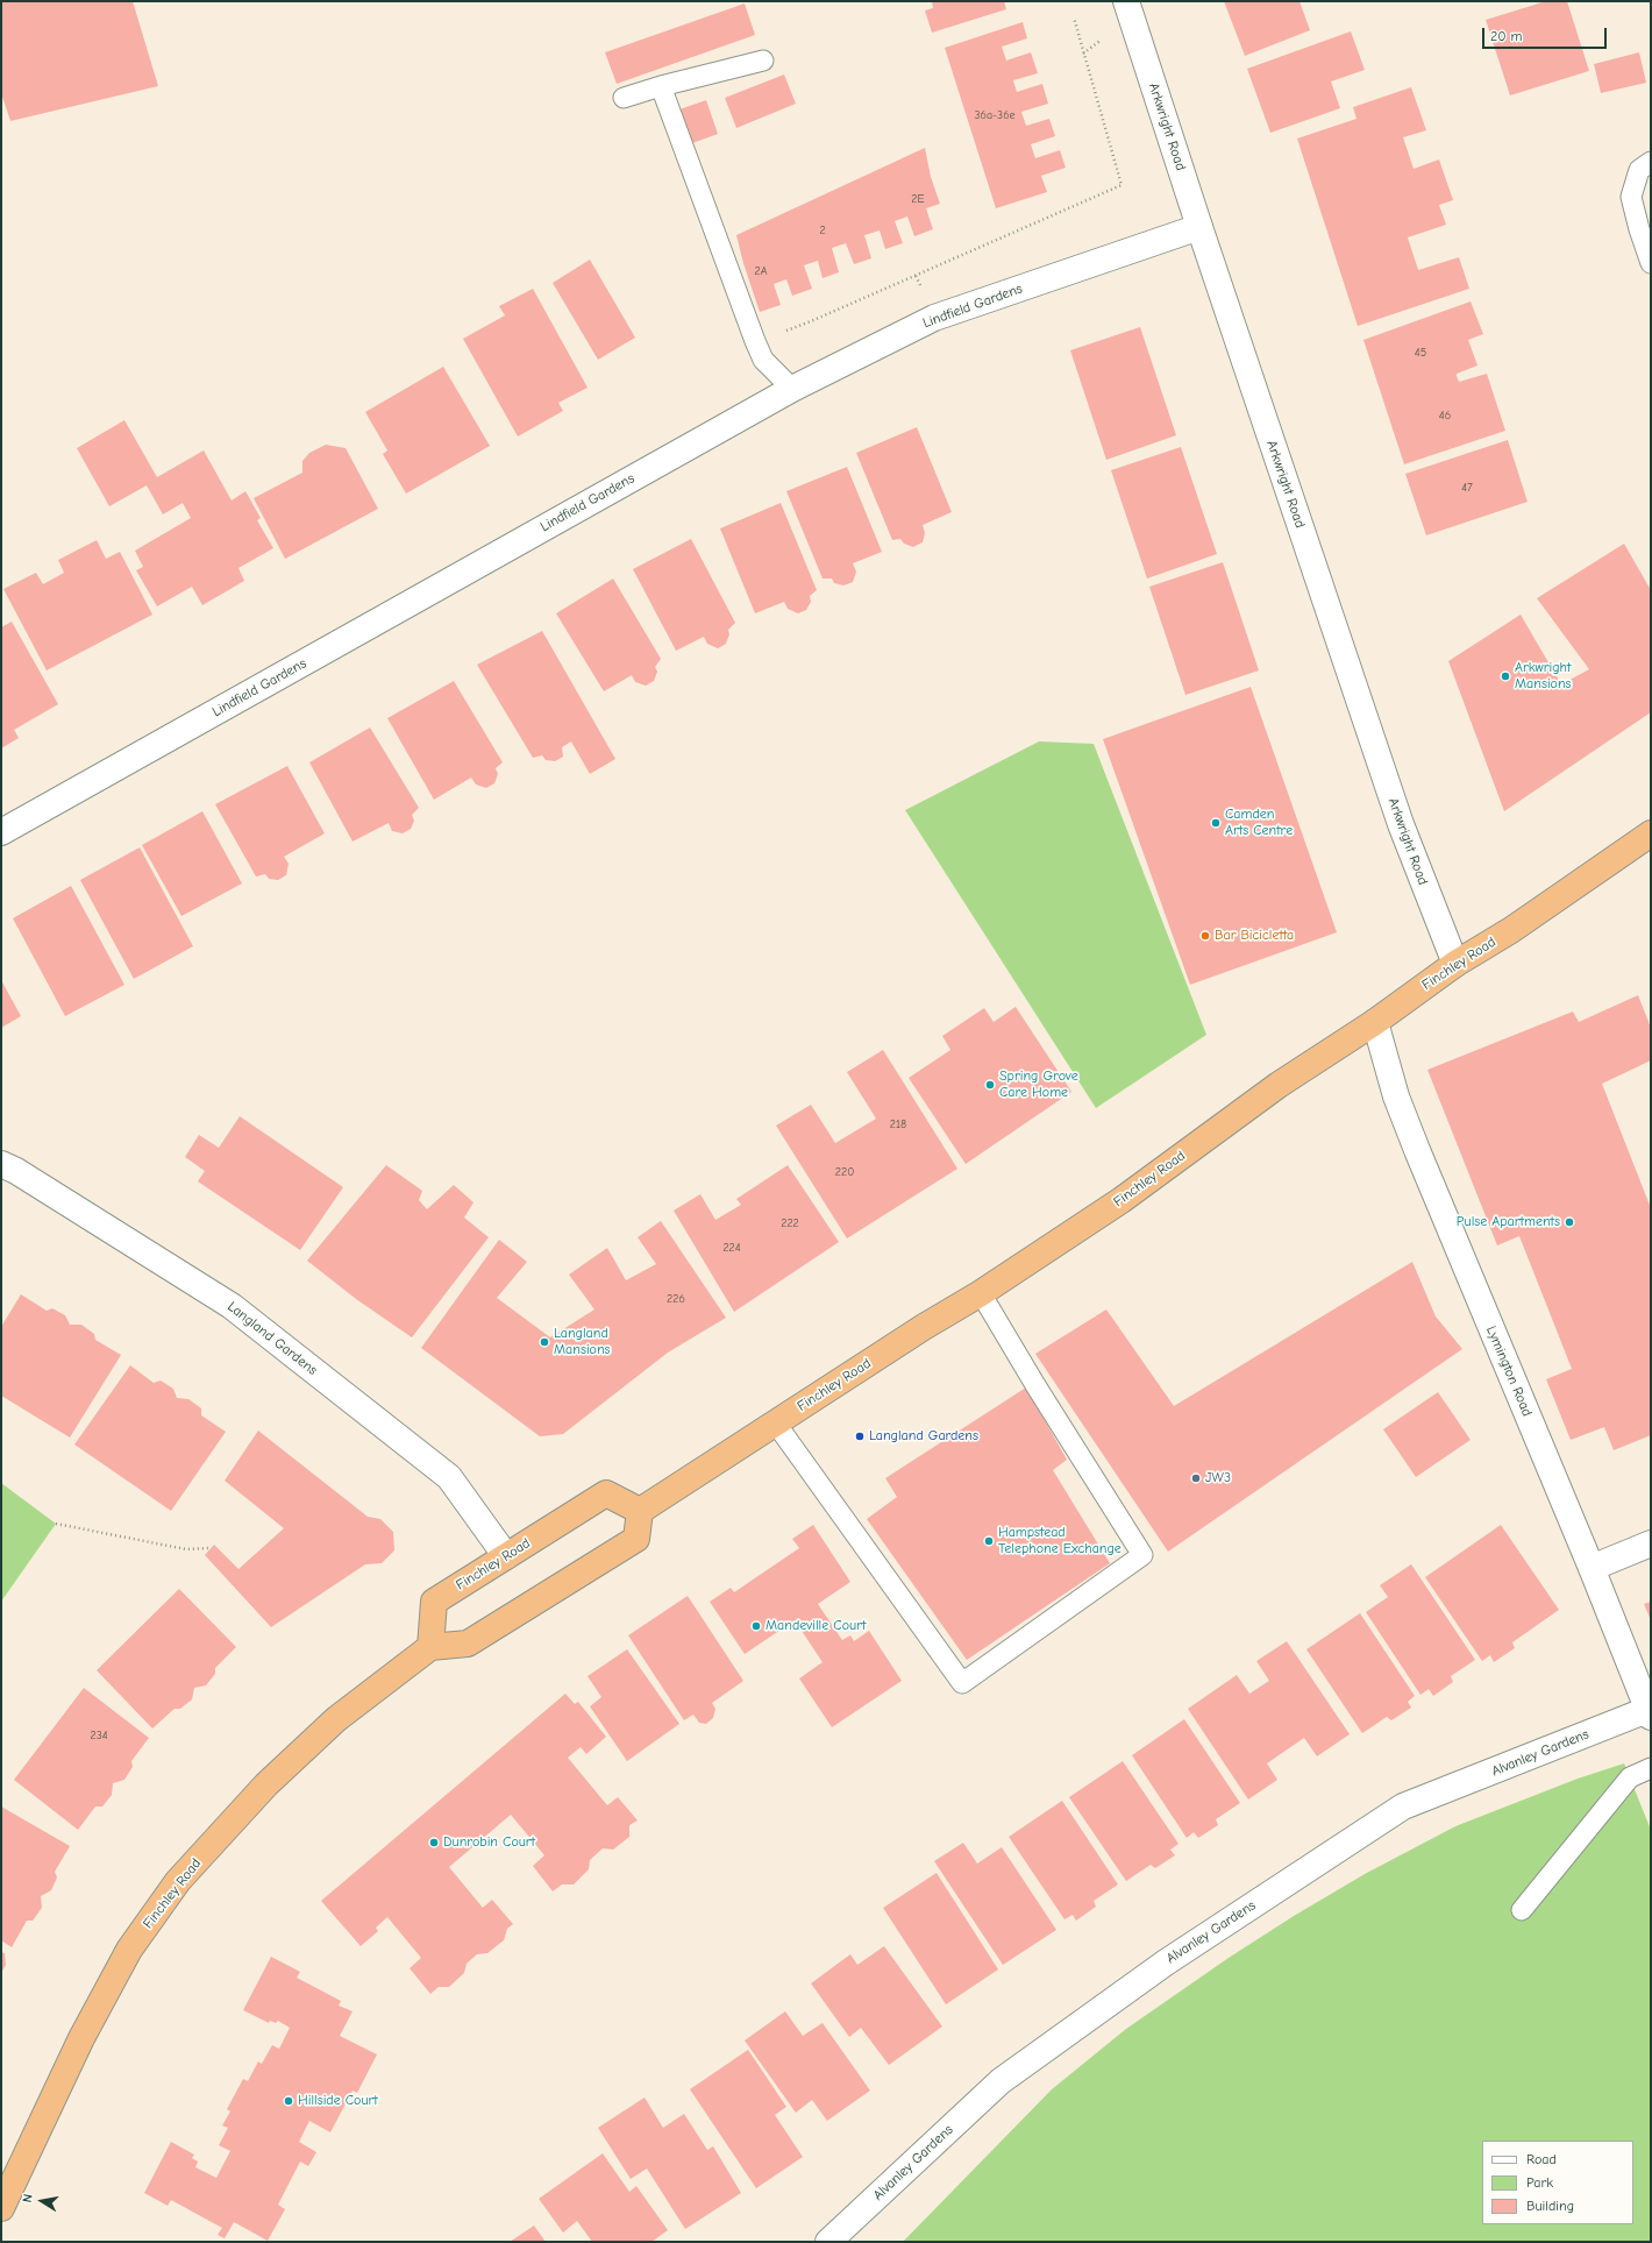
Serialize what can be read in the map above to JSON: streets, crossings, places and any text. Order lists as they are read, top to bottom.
{
  "streets": {
    "highway": ["Finchley Road"],
    "street": [
      "Arkwright Road",
      "Lindfield Gardens",
      "Langland Gardens",
      "Lymington Road",
      "Alvanley Gardens"
    ]
  },
  "crossings": [
    ["Arkwright Road", "Lindfield Gardens"],
    ["Arkwright Road", "Finchley Road"],
    ["Finchley Road", "Langland Gardens"],
    ["Finchley Road", "Lymington Road"],
    ["Lymington Road", "Alvanley Gardens"]
  ],
  "places": [
    "Arkwright Mansions",
    "Camden Arts Centre",
    "Bar Bicicletta",
    "Spring Grove Care Home",
    "Pulse Apartments",
    "Langland Mansions",
    "Langland Gardens",
    "JW3",
    "Hampstead Telephone Exchange",
    "Mandeville Court",
    "Dunrobin Court",
    "Hillside Court"
  ],
  "house_numbers": [
    "36a-36e",
    "2E",
    "2",
    "2A",
    "45",
    "46",
    "47",
    "218",
    "220",
    "222",
    "224",
    "226",
    "234"
  ],
  "legend": ["Road", "Park", "Building"],
  "scale_bar": "20 m",
  "north": "left"
}
